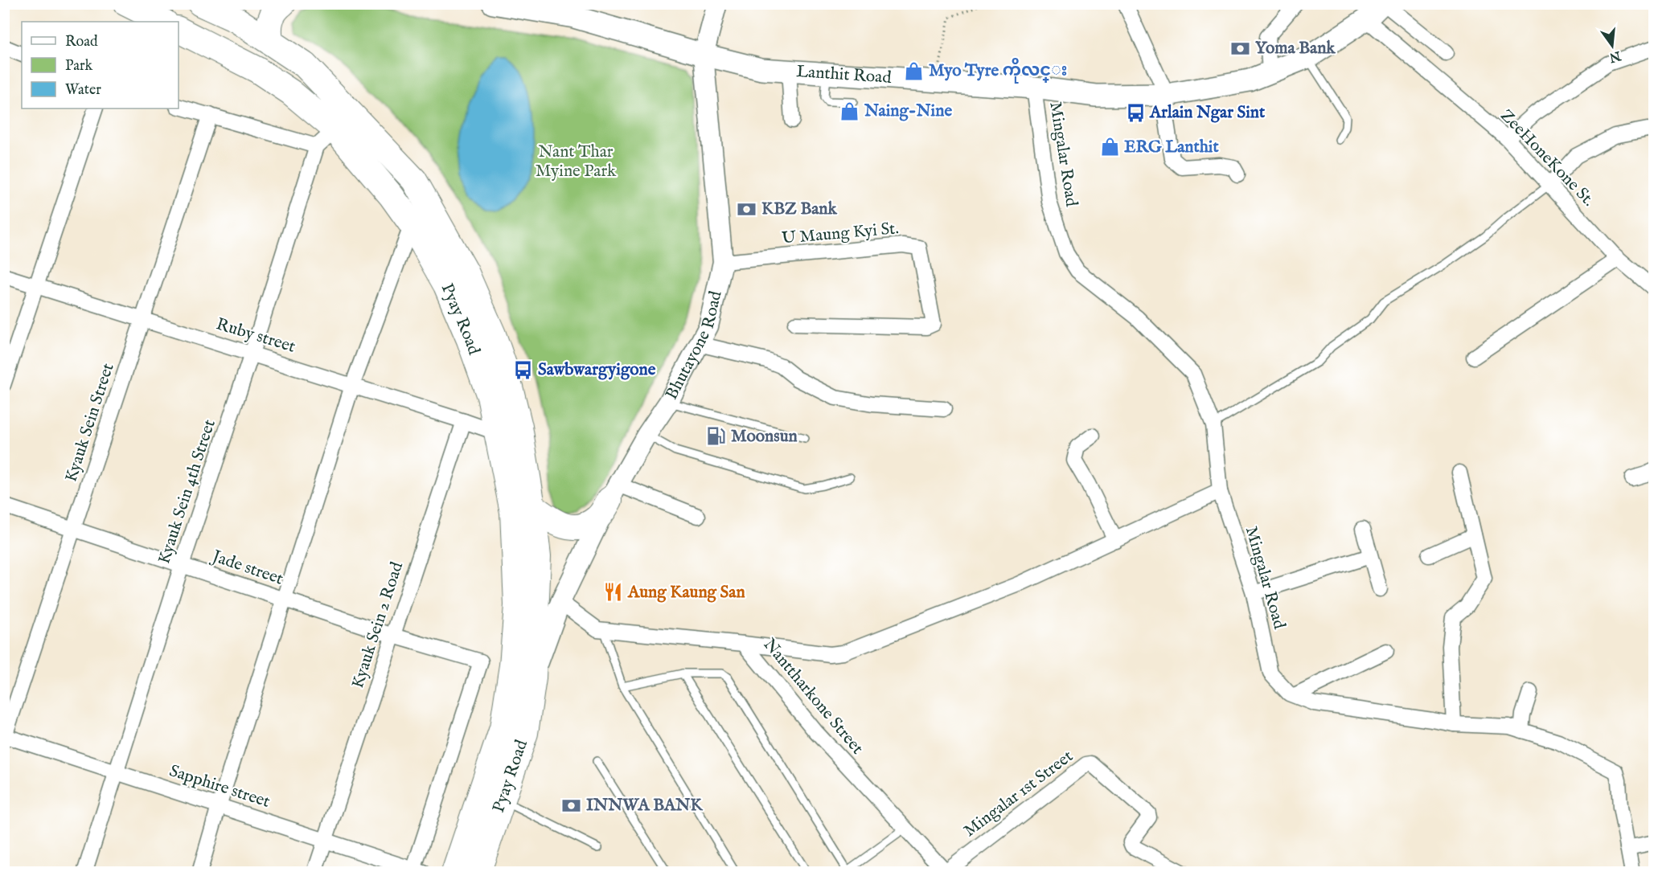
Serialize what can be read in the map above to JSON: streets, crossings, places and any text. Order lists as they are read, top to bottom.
{
  "streets": {
    "highway": ["Pyay Road"],
    "main road": ["Lanthit Road", "Bhutayone Road"],
    "street": [
      "Mingalar Road",
      "ZeeHoneKone St.",
      "U Maung Kyi St.",
      "Ruby street",
      "Kyauk Sein Street",
      "Kyauk Sein 4th Street",
      "Jade street",
      "Kyauk Sein 2 Road",
      "Nanttharkone Street",
      "Sapphire street",
      "Mingalar 1st Street"
    ]
  },
  "crossings": [
    ["Lanthit Road", "Mingalar Road"],
    ["Lanthit Road", "ZeeHoneKone St."],
    ["Lanthit Road", "Bhutayone Road"],
    ["U Maung Kyi St.", "Bhutayone Road"],
    ["Pyay Road", "Ruby street"],
    ["Pyay Road", "Bhutayone Road"],
    ["Pyay Road", "Nanttharkone Street"],
    ["Ruby street", "Kyauk Sein Street"],
    ["Ruby street", "Kyauk Sein 4th Street"],
    ["Ruby street", "Kyauk Sein 2 Road"],
    ["Bhutayone Road", "Nanttharkone Street"],
    ["Kyauk Sein Street", "Jade street"],
    ["Kyauk Sein Street", "Sapphire street"],
    ["Kyauk Sein 4th Street", "Jade street"],
    ["Kyauk Sein 4th Street", "Sapphire street"],
    ["Jade street", "Kyauk Sein 2 Road"],
    ["Jade street", "Sapphire street"],
    ["Kyauk Sein 2 Road", "Sapphire street"],
    ["Nanttharkone Street", "Mingalar 1st Street"]
  ],
  "parks": ["Nant Thar Myine Park"],
  "places": {
    "bank": ["Yoma Bank", "KBZ Bank", "INNWA BANK"],
    "shop": ["Myo Tyre ကိုလင္း", "Naing-Nine", "ERG Lanthit"],
    "bus stop": ["Arlain Ngar Sint", "Sawbwargyigone"],
    "fuel station": ["Moonsun"],
    "restaurant": ["Aung Kaung San"]
  },
  "legend": ["Road", "Park", "Water"],
  "north": "bottom"
}
